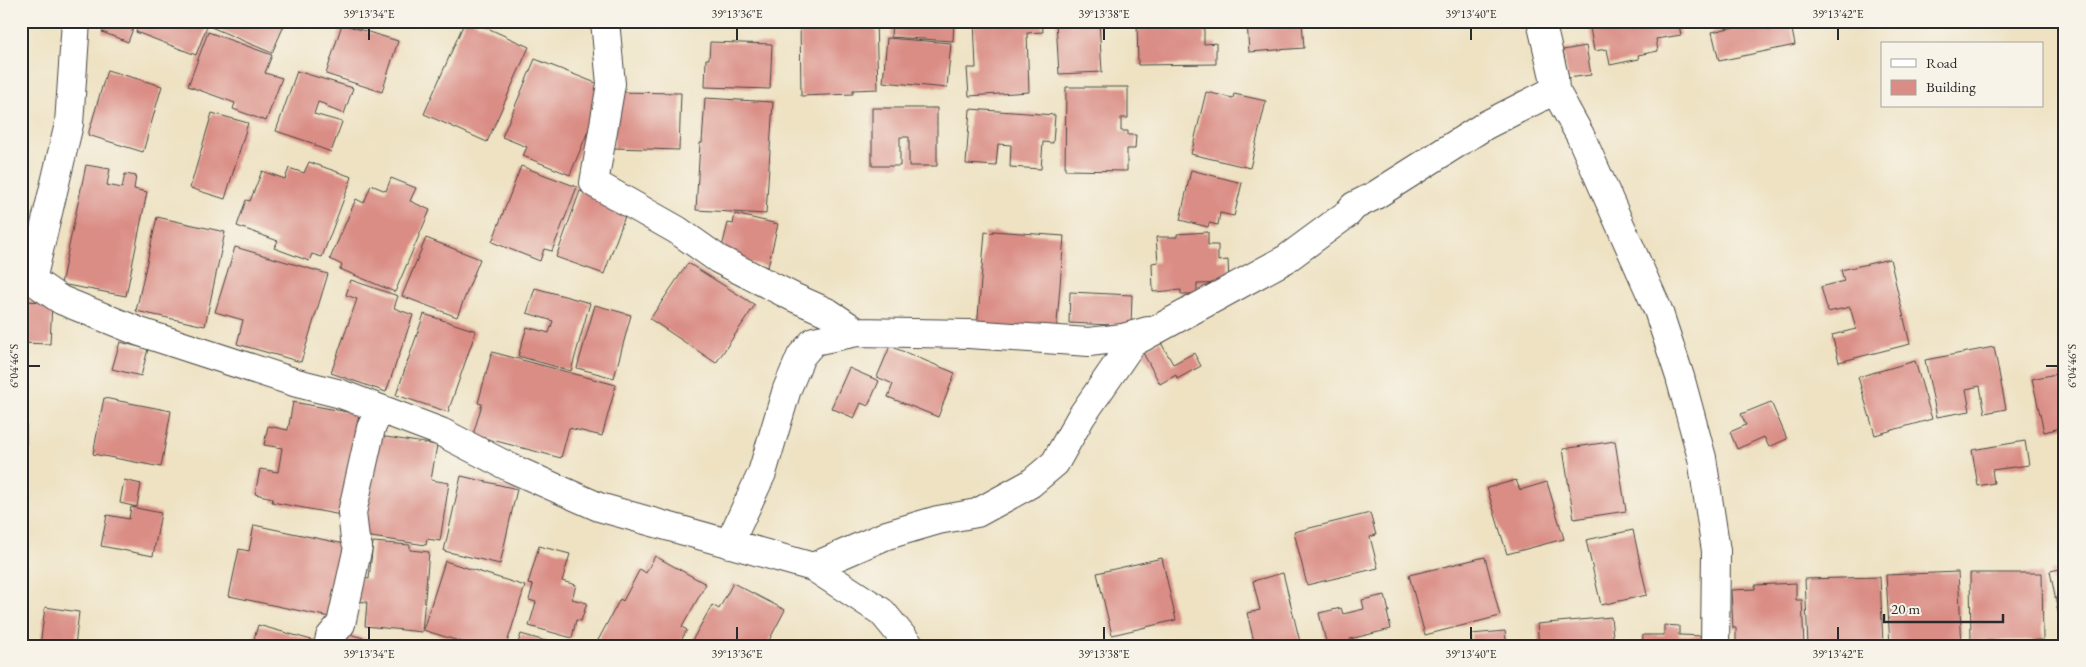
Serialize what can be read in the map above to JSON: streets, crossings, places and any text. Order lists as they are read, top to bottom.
{
  "legend": ["Road", "Building"],
  "scale_bar": "20 m",
  "coordinates": [
    "39°13'34\"E",
    "39°13'36\"E",
    "39°13'38\"E",
    "39°13'40\"E",
    "39°13'42\"E",
    "6°04'46\"S"
  ]
}
